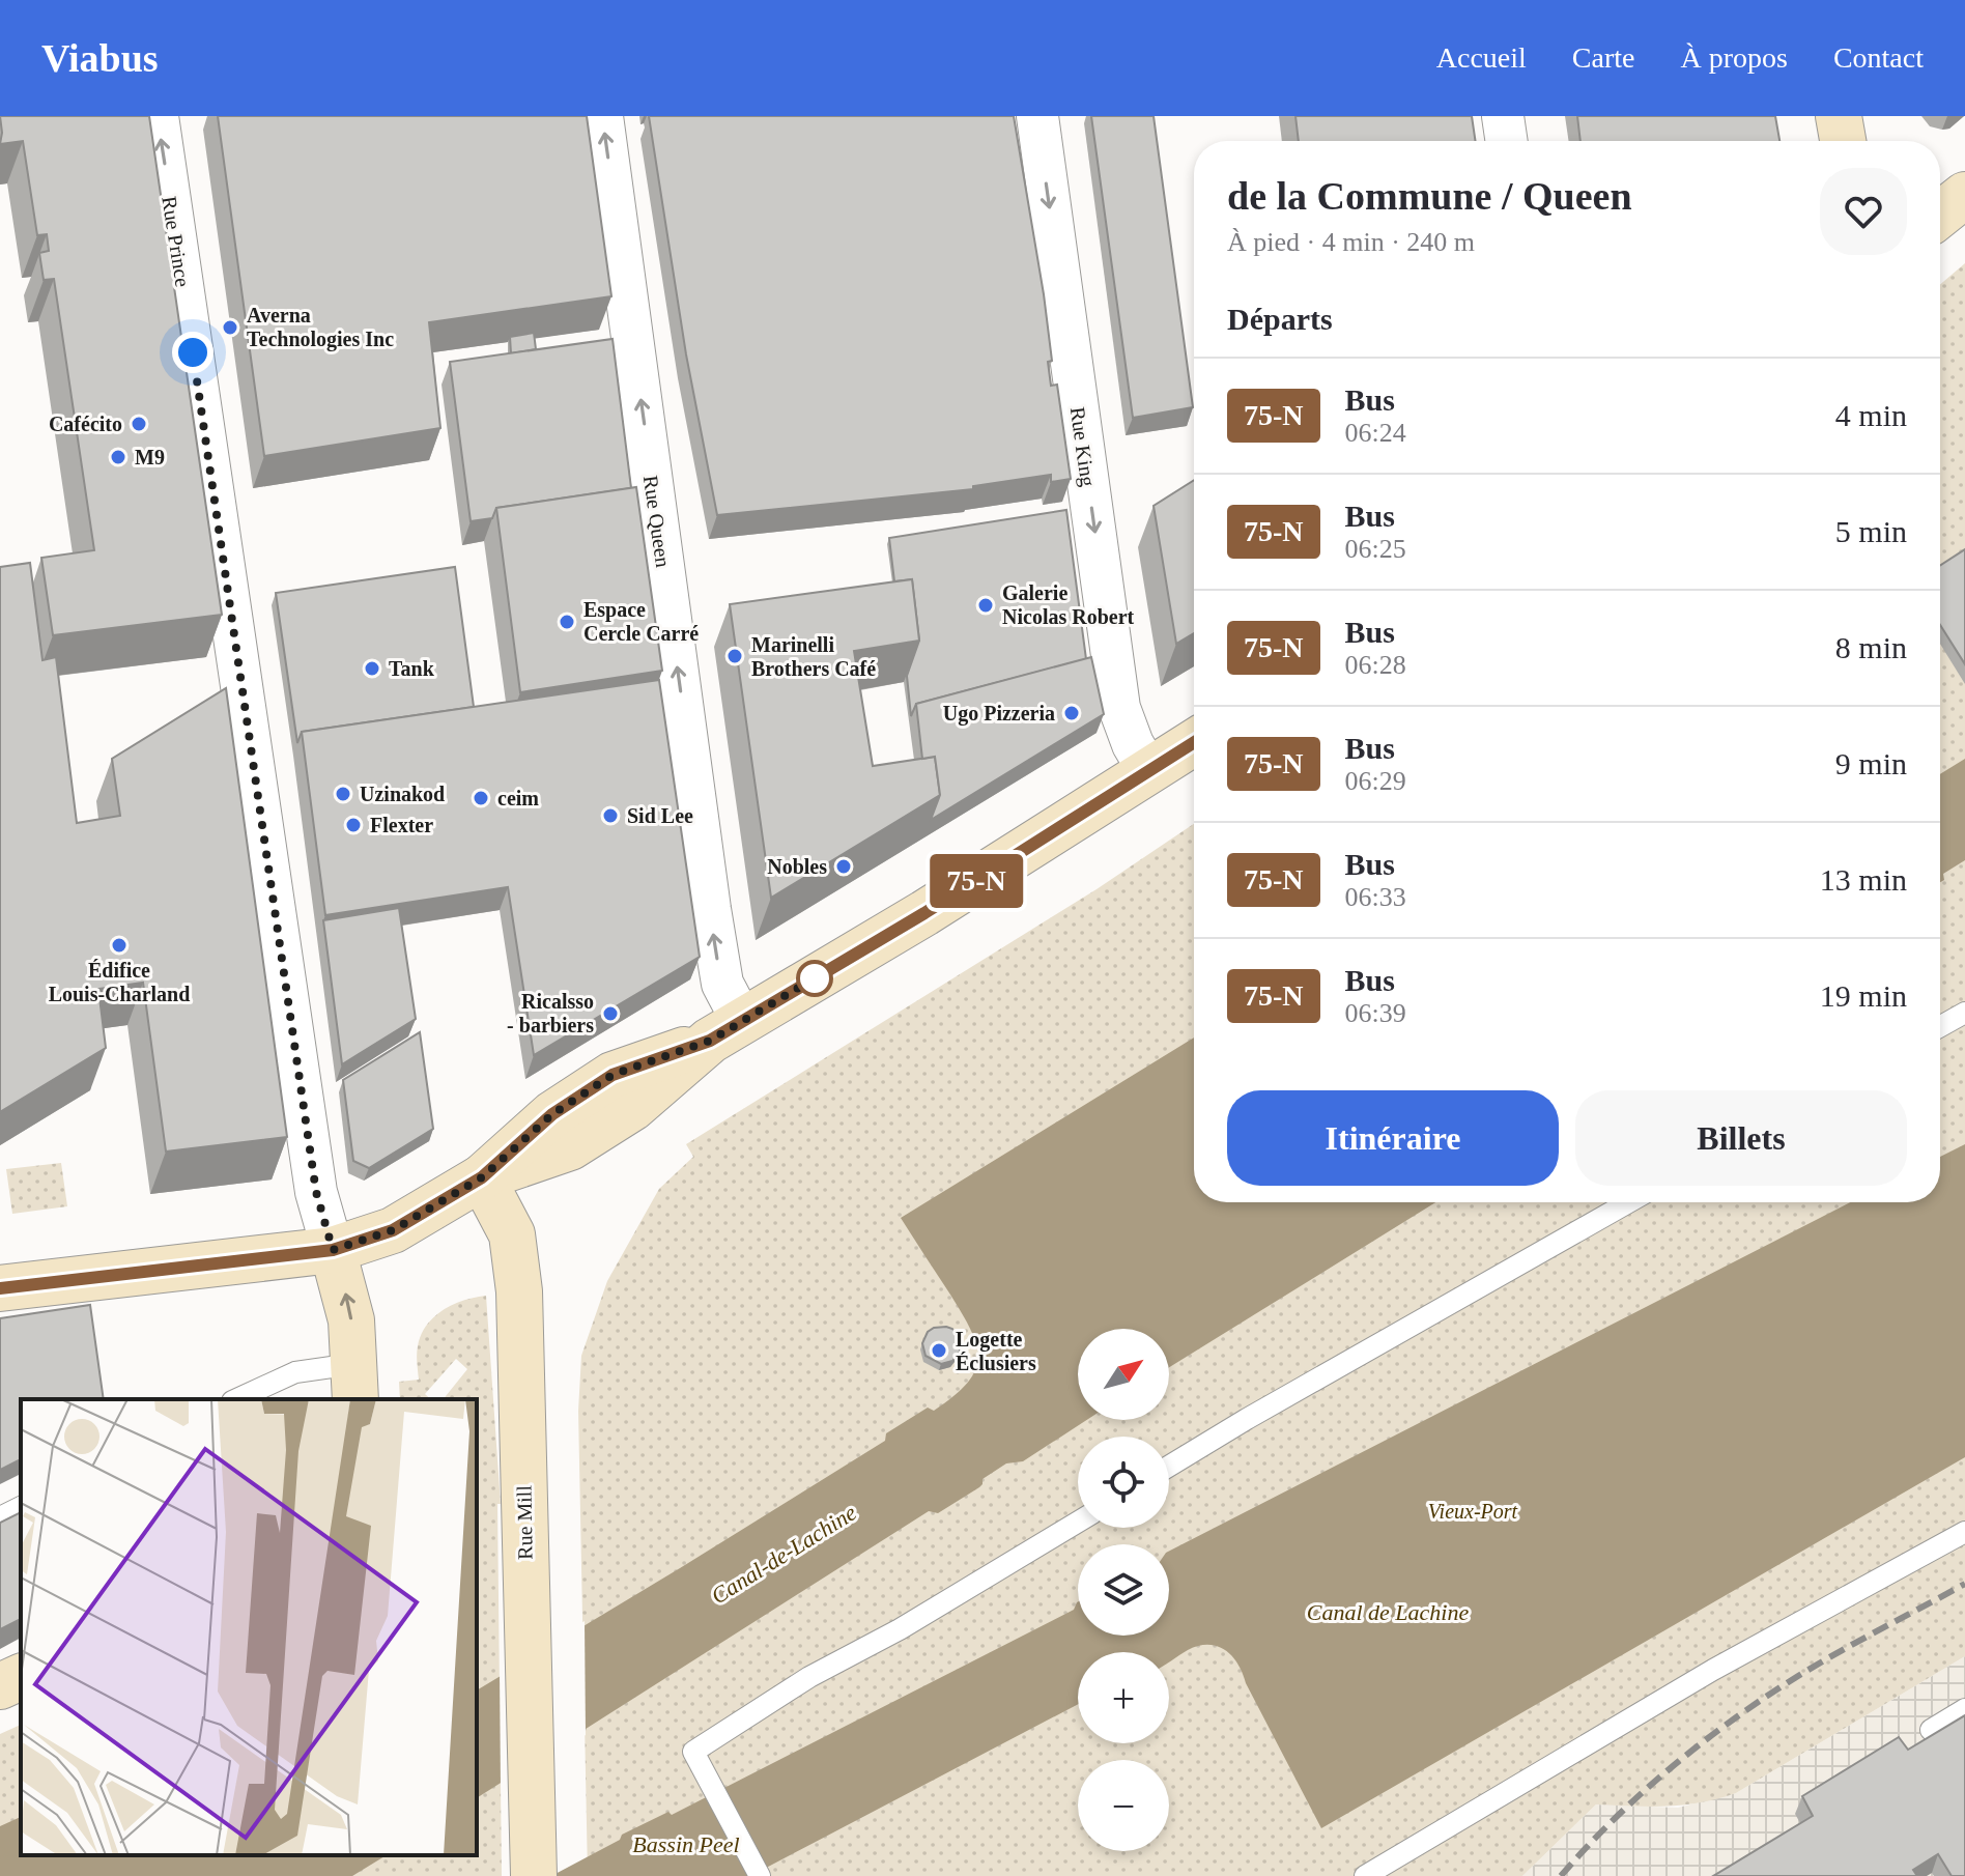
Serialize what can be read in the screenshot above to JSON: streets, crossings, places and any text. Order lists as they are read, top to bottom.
{
  "streets": {
    "street": [
      "Rue Prince",
      "Rue King",
      "Rue Queen",
      "Rue Mill"
    ]
  },
  "one_way": ["Rue Prince", "Rue King", "Rue Queen"],
  "water": ["Canal-de-Lachine", "Canal de Lachine", "Bassin Peel"],
  "parks": ["Vieux-Port"],
  "places": [
    "Averna Technologies Inc",
    "Cafécito",
    "M9",
    "Galerie Nicolas Robert",
    "Espace Cercle Carré",
    "Marinelli Brothers Café",
    "Tank",
    "Ugo Pizzeria",
    "Uzinakod",
    "ceim",
    "Sid Lee",
    "Flexter",
    "Nobles",
    "Édifice Louis-Charland",
    "Ricalsso - barbiers",
    "Logette Éclusiers"
  ],
  "lines": ["bus line 75-N"],
  "north": "top right",
  "page": {
    "header": "Viabus",
    "nav": [
      "Accueil",
      "Carte",
      "À propos",
      "Contact"
    ],
    "on_map": "75-N",
    "heading": [
      ["de la Commune / Queen", "À pied · 4 min · 240 m"],
      "Départs"
    ],
    "list": [
      {
        "mark": "75-N",
        "name": "Bus",
        "note": "06:24",
        "value": "4 min"
      },
      {
        "mark": "75-N",
        "name": "Bus",
        "note": "06:25",
        "value": "5 min"
      },
      {
        "mark": "75-N",
        "name": "Bus",
        "note": "06:28",
        "value": "8 min"
      },
      {
        "mark": "75-N",
        "name": "Bus",
        "note": "06:29",
        "value": "9 min"
      },
      {
        "mark": "75-N",
        "name": "Bus",
        "note": "06:33",
        "value": "13 min"
      },
      {
        "mark": "75-N",
        "name": "Bus",
        "note": "06:39",
        "value": "19 min"
      }
    ],
    "buttons": ["Itinéraire", "Billets"],
    "map_buttons": ["+", "−"]
  }
}
